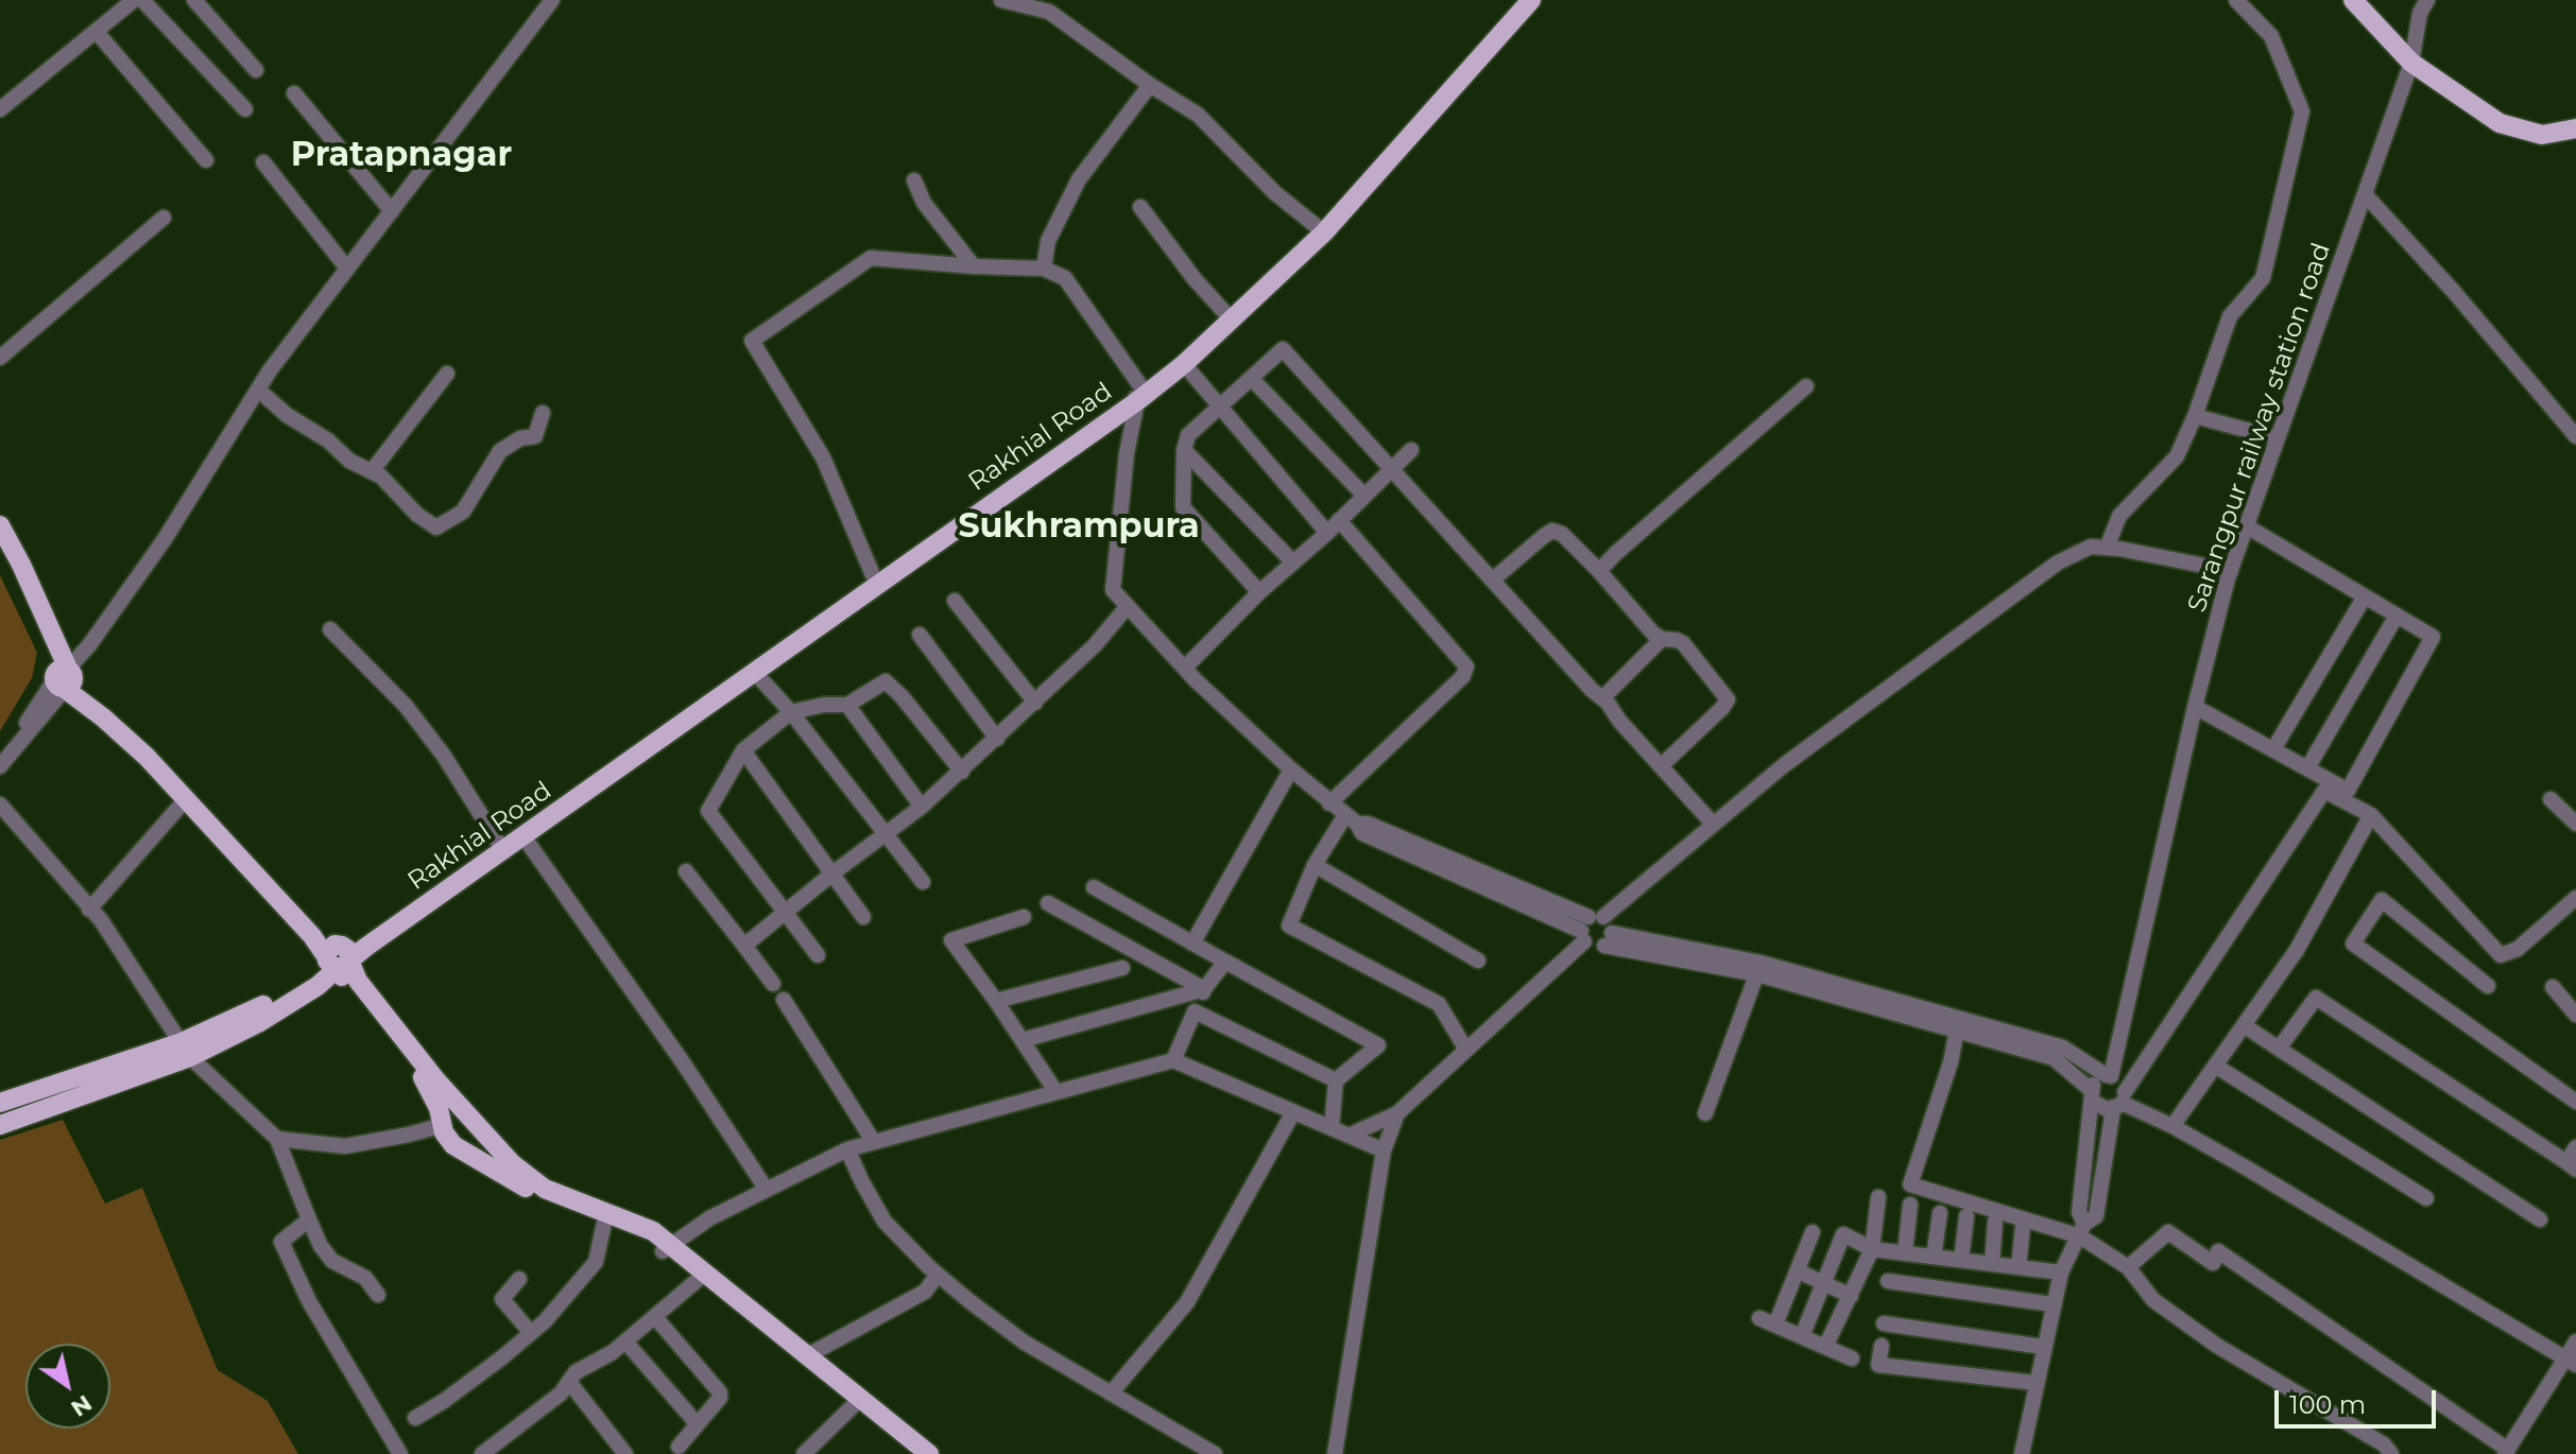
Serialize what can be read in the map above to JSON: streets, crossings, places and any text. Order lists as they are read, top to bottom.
{
  "streets": {
    "main road": ["Rakhial Road"],
    "street": ["Sarangpur railway station road"]
  },
  "districts": ["Pratapnagar", "Sukhrampura"],
  "scale_bar": "100 m",
  "north": "bottom right"
}
